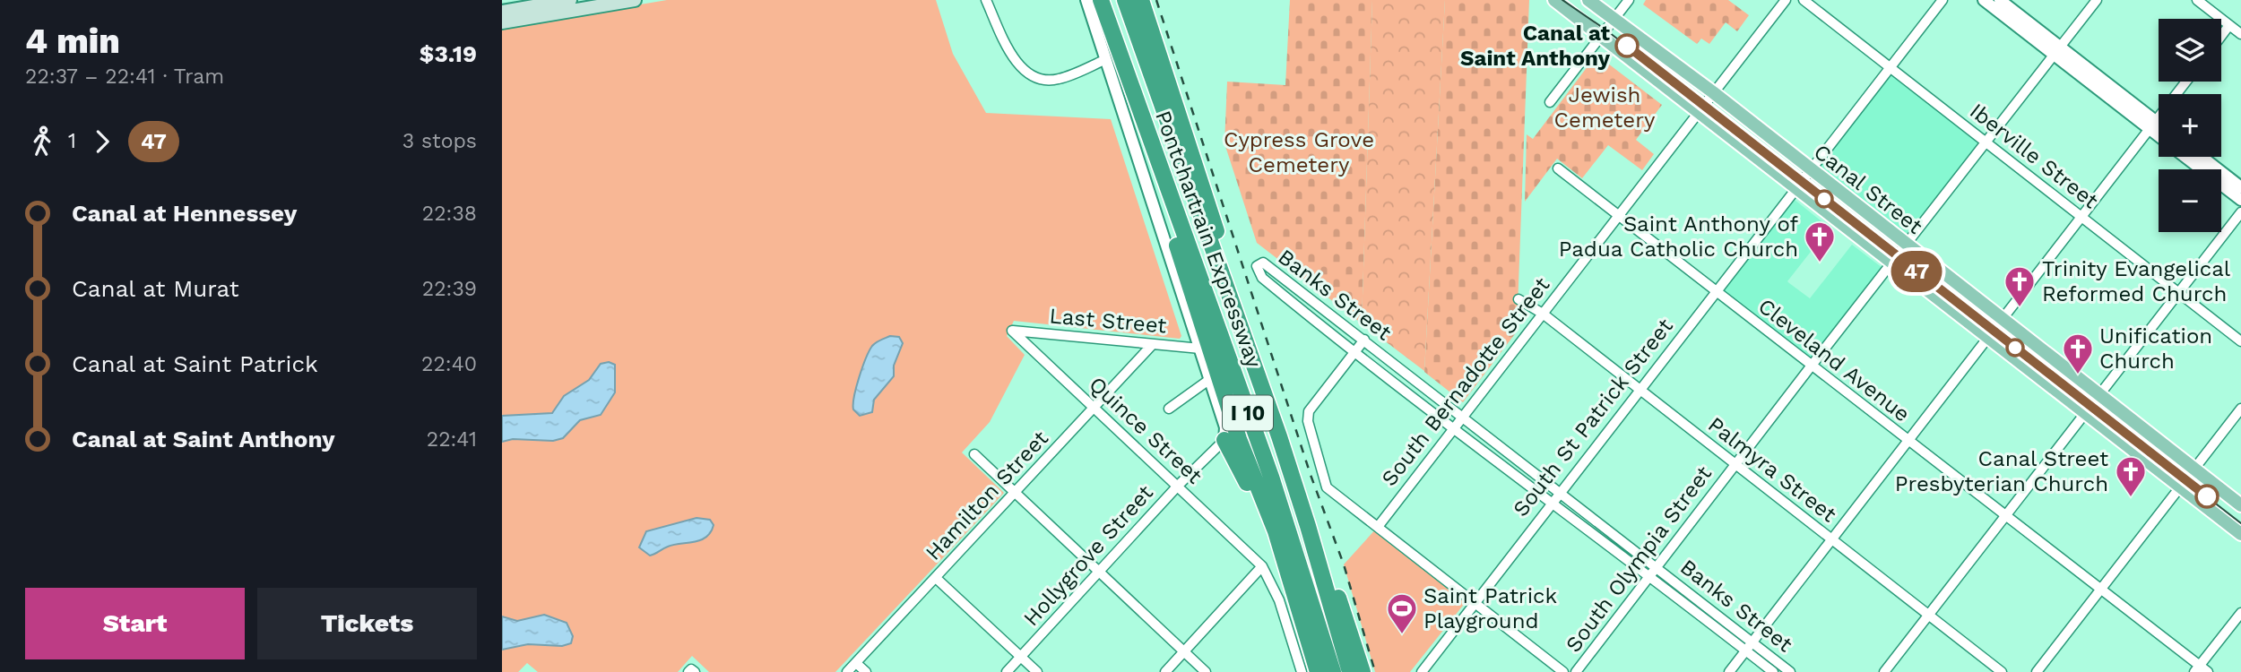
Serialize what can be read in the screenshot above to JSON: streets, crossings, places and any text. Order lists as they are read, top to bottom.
{
  "streets": {
    "highway": ["Pontchartrain Expressway", "I 10"],
    "main road": ["Canal Street"],
    "street": [
      "Iberville Street",
      "Banks Street",
      "Last Street",
      "Cleveland Avenue",
      "South Bernadotte Street",
      "South St Patrick Street",
      "Quince Street",
      "Palmyra Street",
      "Hamilton Street",
      "Hollygrove Street",
      "South Olympia Street"
    ]
  },
  "crossings": [
    ["Iberville Street", "South St Patrick Street"],
    ["Iberville Street", "South Olympia Street"],
    ["Canal Street", "South Bernadotte Street"],
    ["Canal Street", "South St Patrick Street"],
    ["Canal Street", "South Olympia Street"],
    ["Banks Street", "South Bernadotte Street"],
    ["Banks Street", "South St Patrick Street"],
    ["Banks Street", "South Olympia Street"],
    ["Last Street", "Quince Street"],
    ["Last Street", "Hamilton Street"],
    ["Cleveland Avenue", "South Bernadotte Street"],
    ["Cleveland Avenue", "South St Patrick Street"],
    ["Cleveland Avenue", "South Olympia Street"],
    ["South Bernadotte Street", "Palmyra Street"],
    ["South St Patrick Street", "Palmyra Street"],
    ["Quince Street", "Hamilton Street"],
    ["Quince Street", "Hollygrove Street"],
    ["Palmyra Street", "South Olympia Street"]
  ],
  "parks": ["Jewish Cemetery", "Cypress Grove Cemetery"],
  "places": {
    "other": ["Canal at Saint Anthony"],
    "church": [
      "Saint Anthony of Padua Catholic Church",
      "Trinity Evangelical Reformed Church",
      "Unification Church",
      "Canal Street Presbyterian Church"
    ],
    "sports": ["Saint Patrick Playground"]
  },
  "lines": ["tram line 47"],
  "page": {
    "heading": ["4 min", "22:37 – 22:41 · Tram", "$3.19"],
    "on_map": "47",
    "map_buttons": ["+", "−"],
    "legs": ["1", "47", "3 stops"],
    "list": [
      {
        "name": "Canal at Hennessey",
        "value": "22:38"
      },
      {
        "name": "Canal at Murat",
        "value": "22:39"
      },
      {
        "name": "Canal at Saint Patrick",
        "value": "22:40"
      },
      {
        "name": "Canal at Saint Anthony",
        "value": "22:41"
      }
    ],
    "buttons": ["Start", "Tickets"]
  }
}
